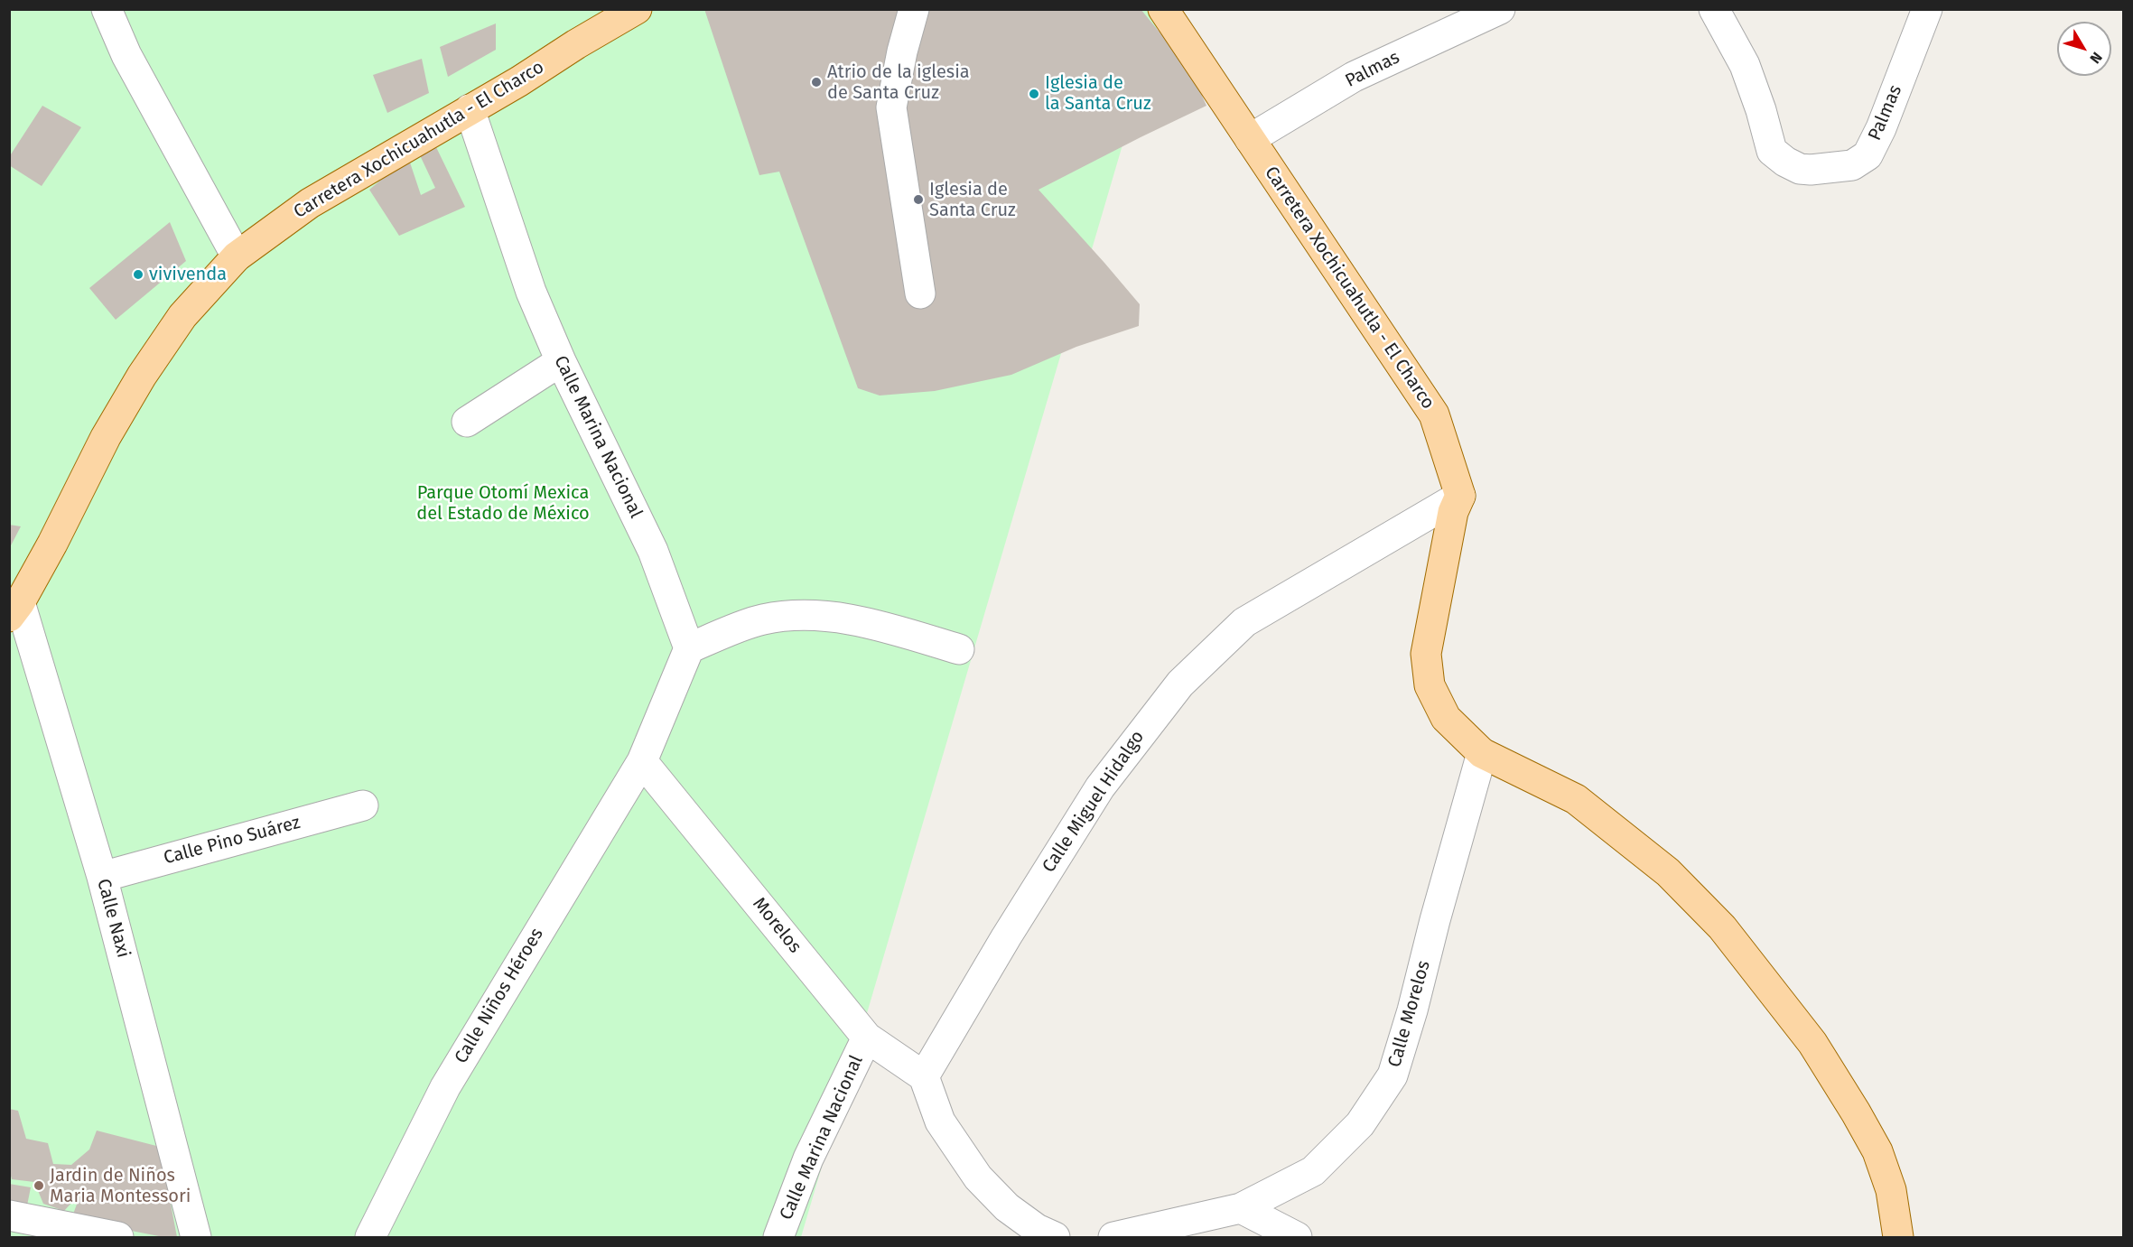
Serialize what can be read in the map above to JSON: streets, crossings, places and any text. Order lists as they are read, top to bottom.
{
  "streets": {
    "main road": ["Carretera Xochicuahutla - El Charco"],
    "street": [
      "Palmas",
      "Calle Marina Nacional",
      "Calle Miguel Hidalgo",
      "Calle Pino Suárez",
      "Calle Naxi",
      "Morelos",
      "Calle Niños Héroes",
      "Calle Morelos"
    ]
  },
  "crossings": [
    ["Palmas", "Carretera Xochicuahutla - El Charco"],
    ["Carretera Xochicuahutla - El Charco", "Calle Marina Nacional"],
    ["Carretera Xochicuahutla - El Charco", "Calle Miguel Hidalgo"],
    ["Carretera Xochicuahutla - El Charco", "Calle Naxi"],
    ["Calle Marina Nacional", "Morelos"],
    ["Calle Miguel Hidalgo", "Morelos"],
    ["Calle Pino Suárez", "Calle Naxi"],
    ["Morelos", "Calle Niños Héroes"]
  ],
  "parks": ["Parque Otomí Mexica del Estado de México"],
  "places": [
    "Atrio de la iglesia de Santa Cruz",
    "Iglesia de la Santa Cruz",
    "Iglesia de Santa Cruz",
    "vivivenda",
    "Jardin de Niños Maria Montessori"
  ],
  "north": "bottom right"
}
